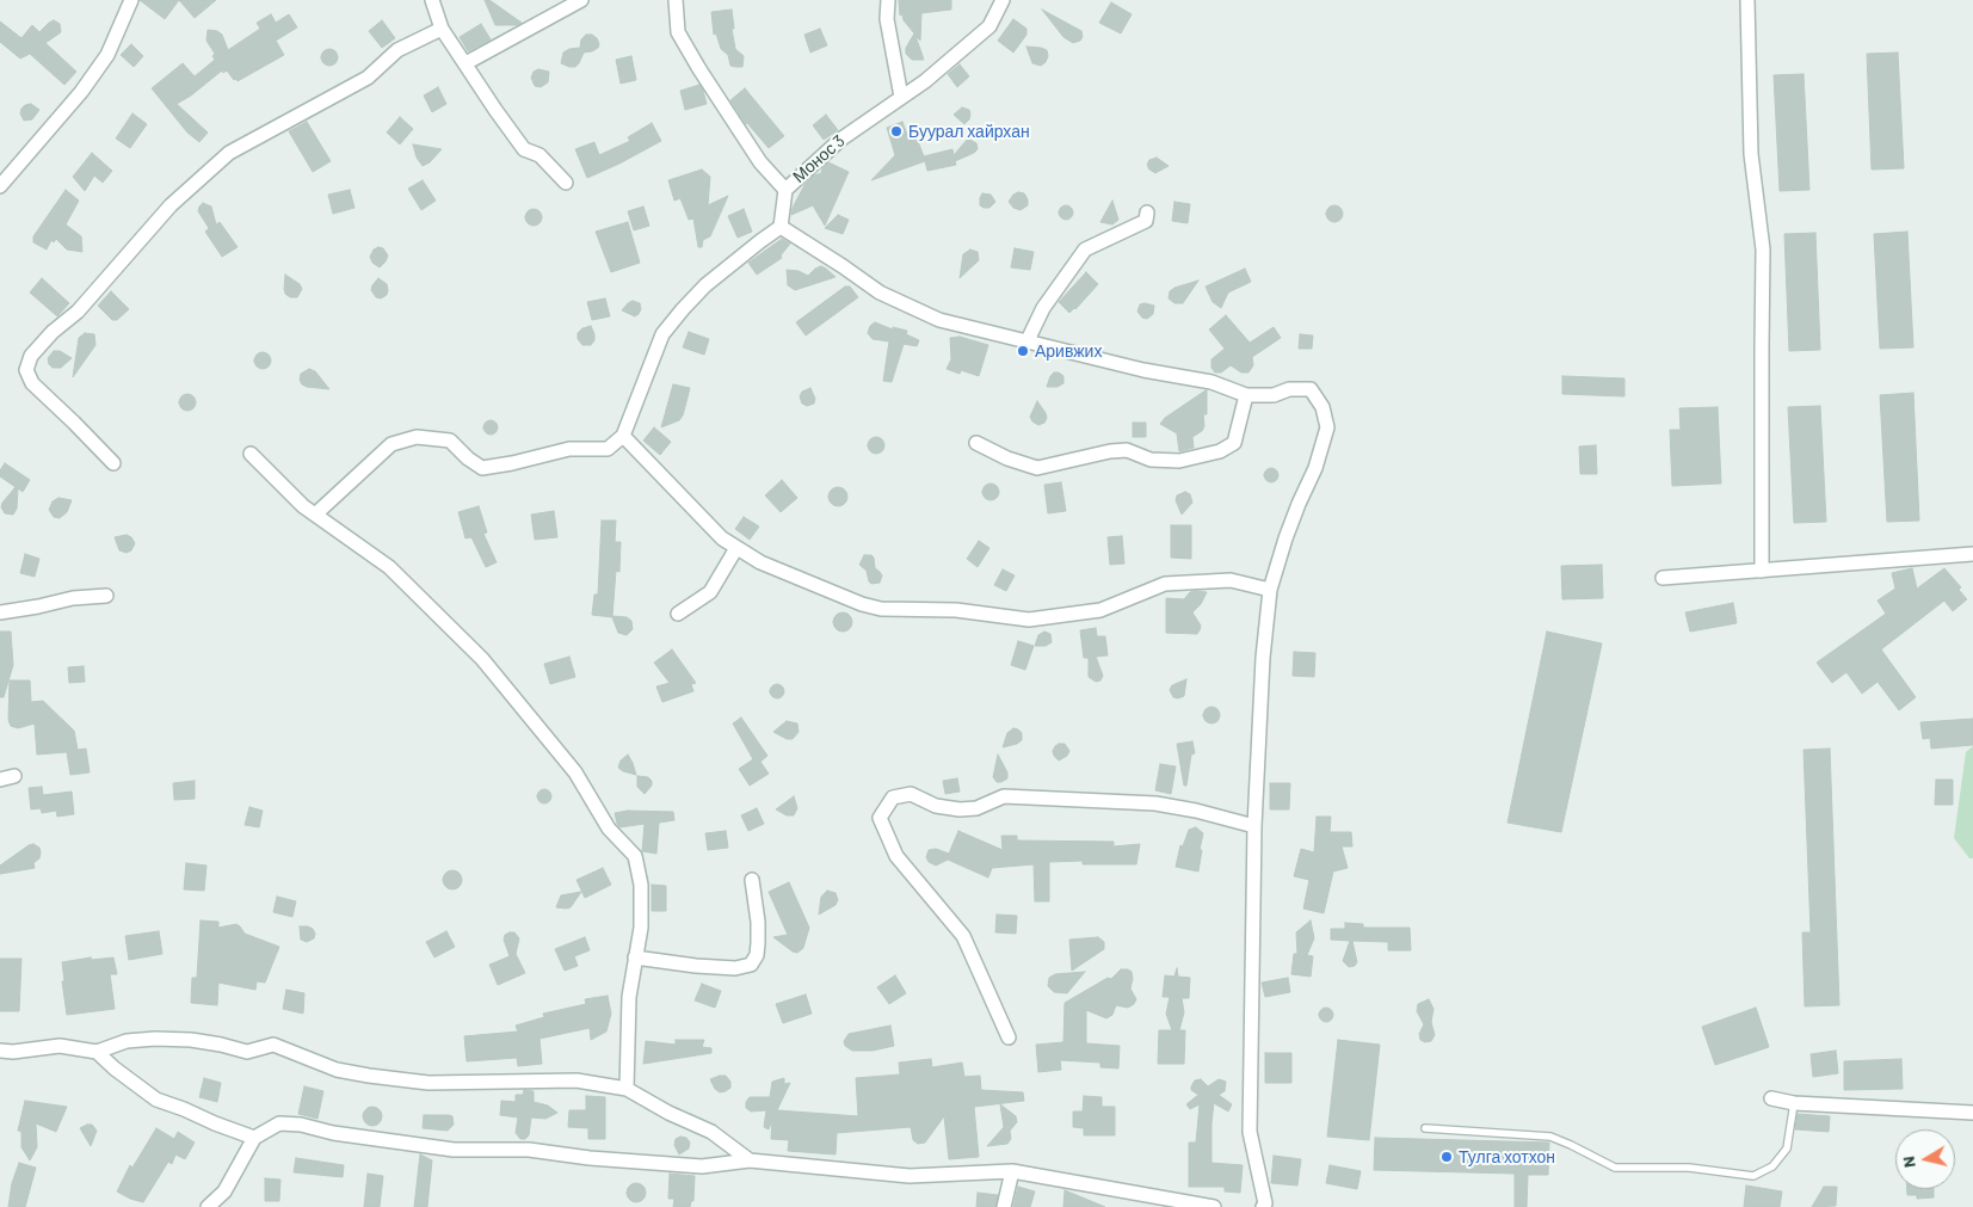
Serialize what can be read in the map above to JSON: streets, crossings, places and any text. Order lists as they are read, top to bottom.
{
  "streets": {
    "street": ["Монос 3"]
  },
  "places": ["Буурал хайрхан", "Аривжих", "Тулга хотхон"],
  "north": "left"
}
